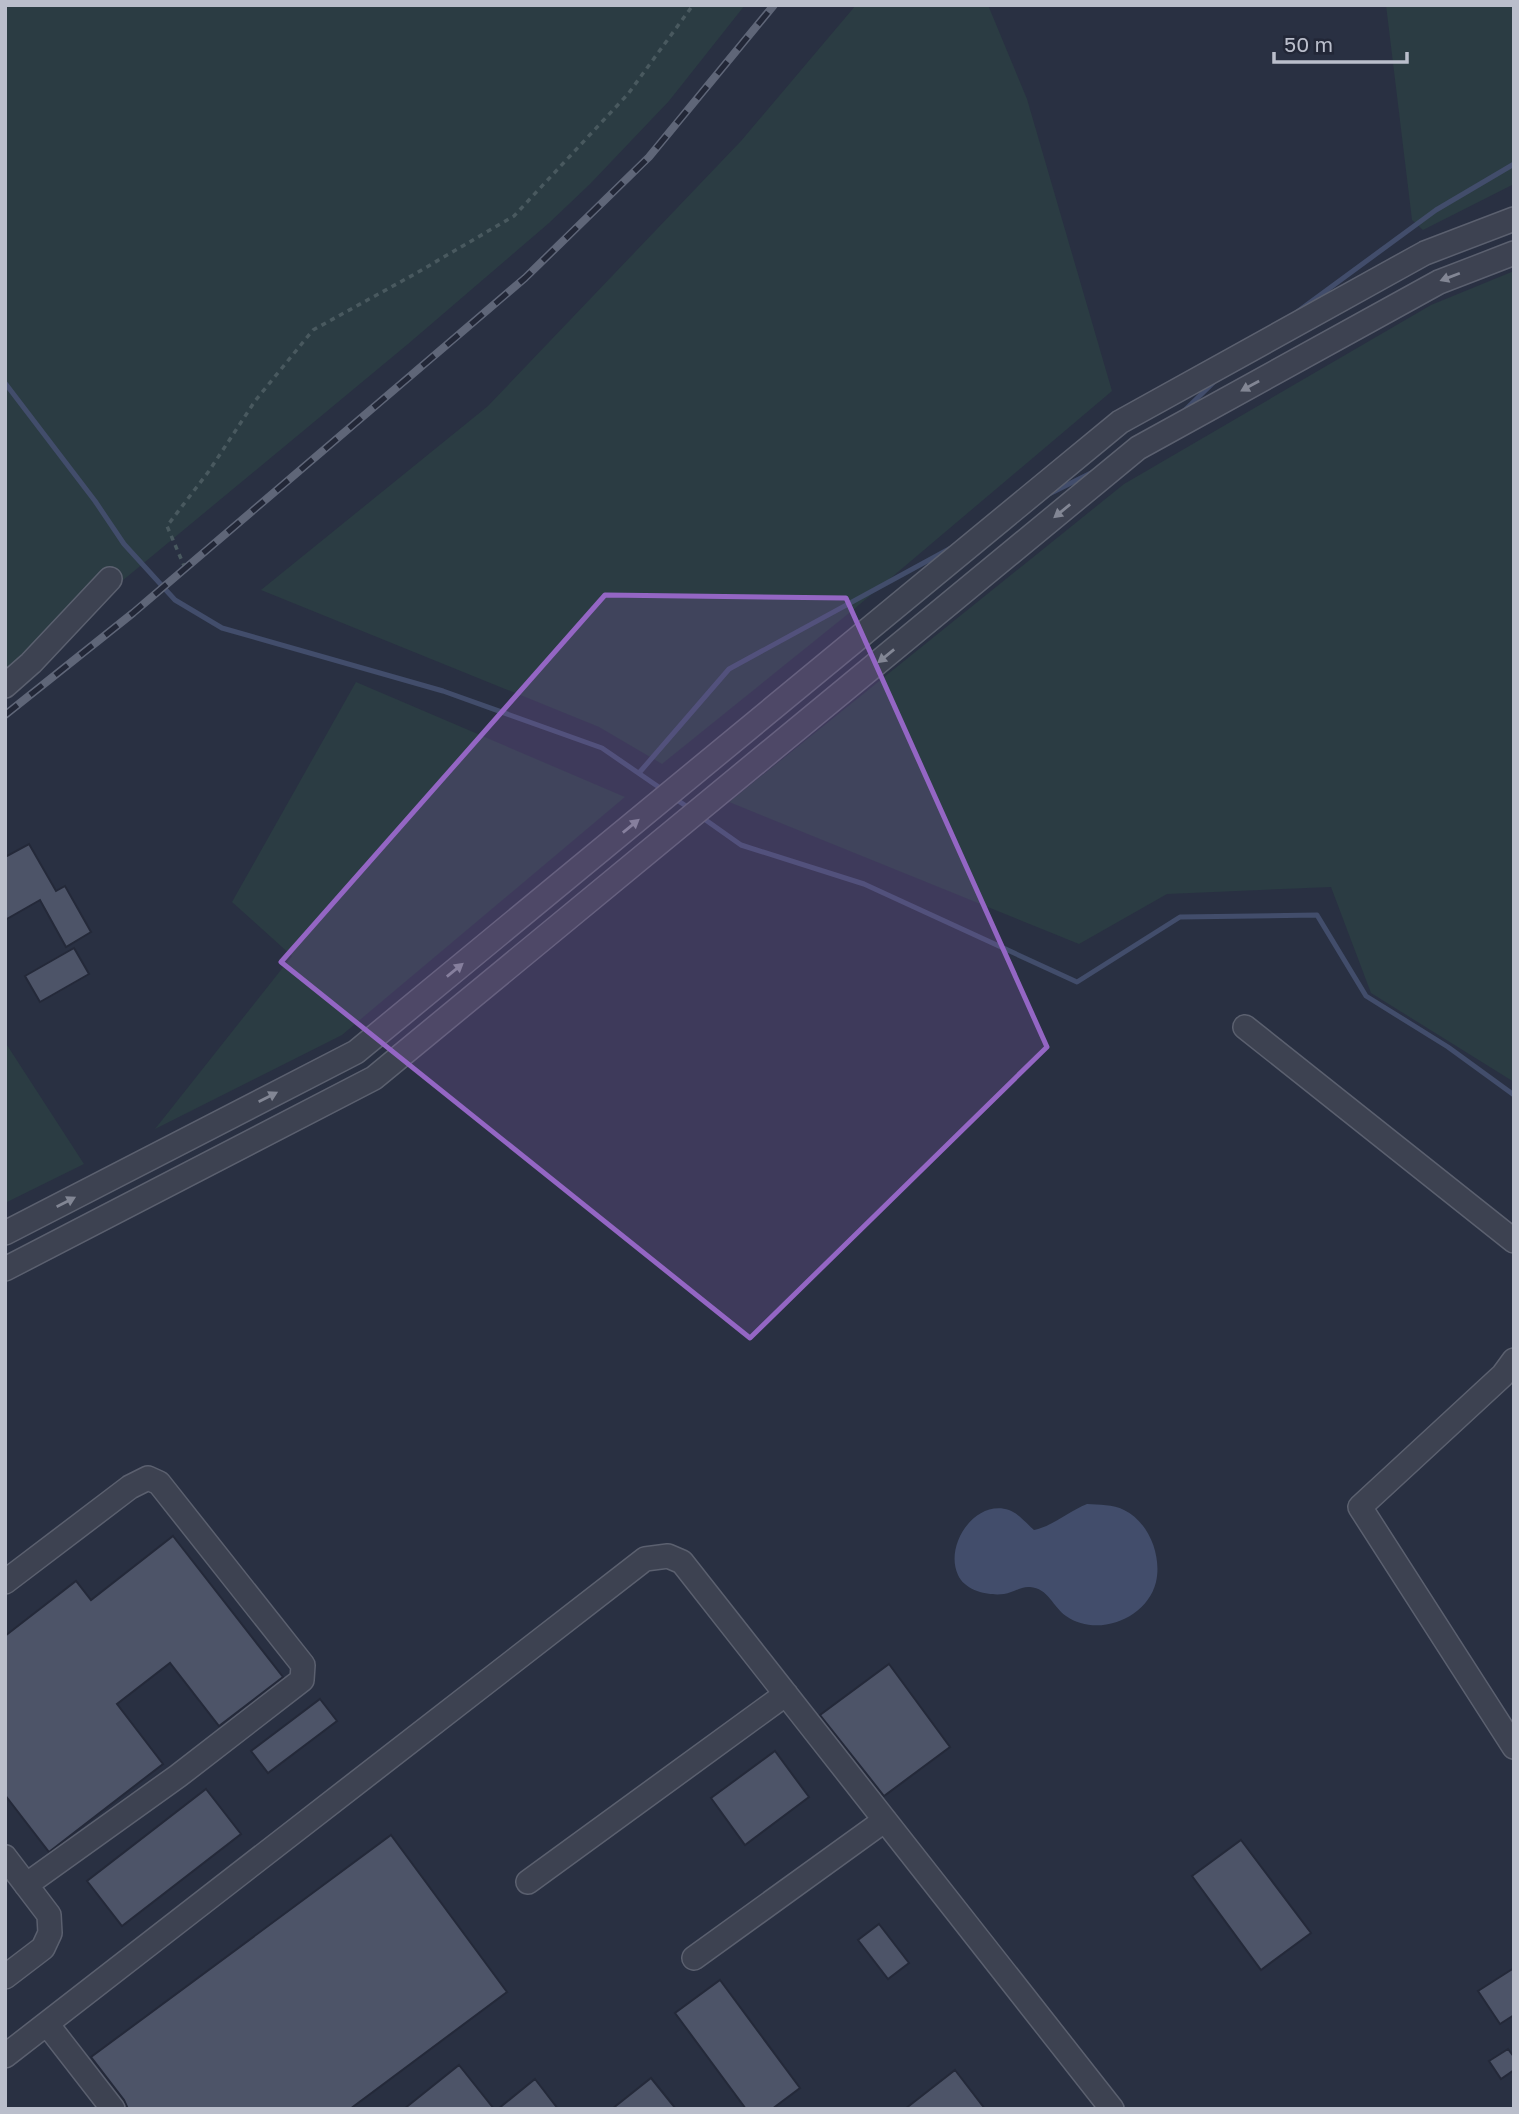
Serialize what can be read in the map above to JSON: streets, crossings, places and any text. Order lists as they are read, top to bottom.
{
  "scale_bar": "50 m"
}
